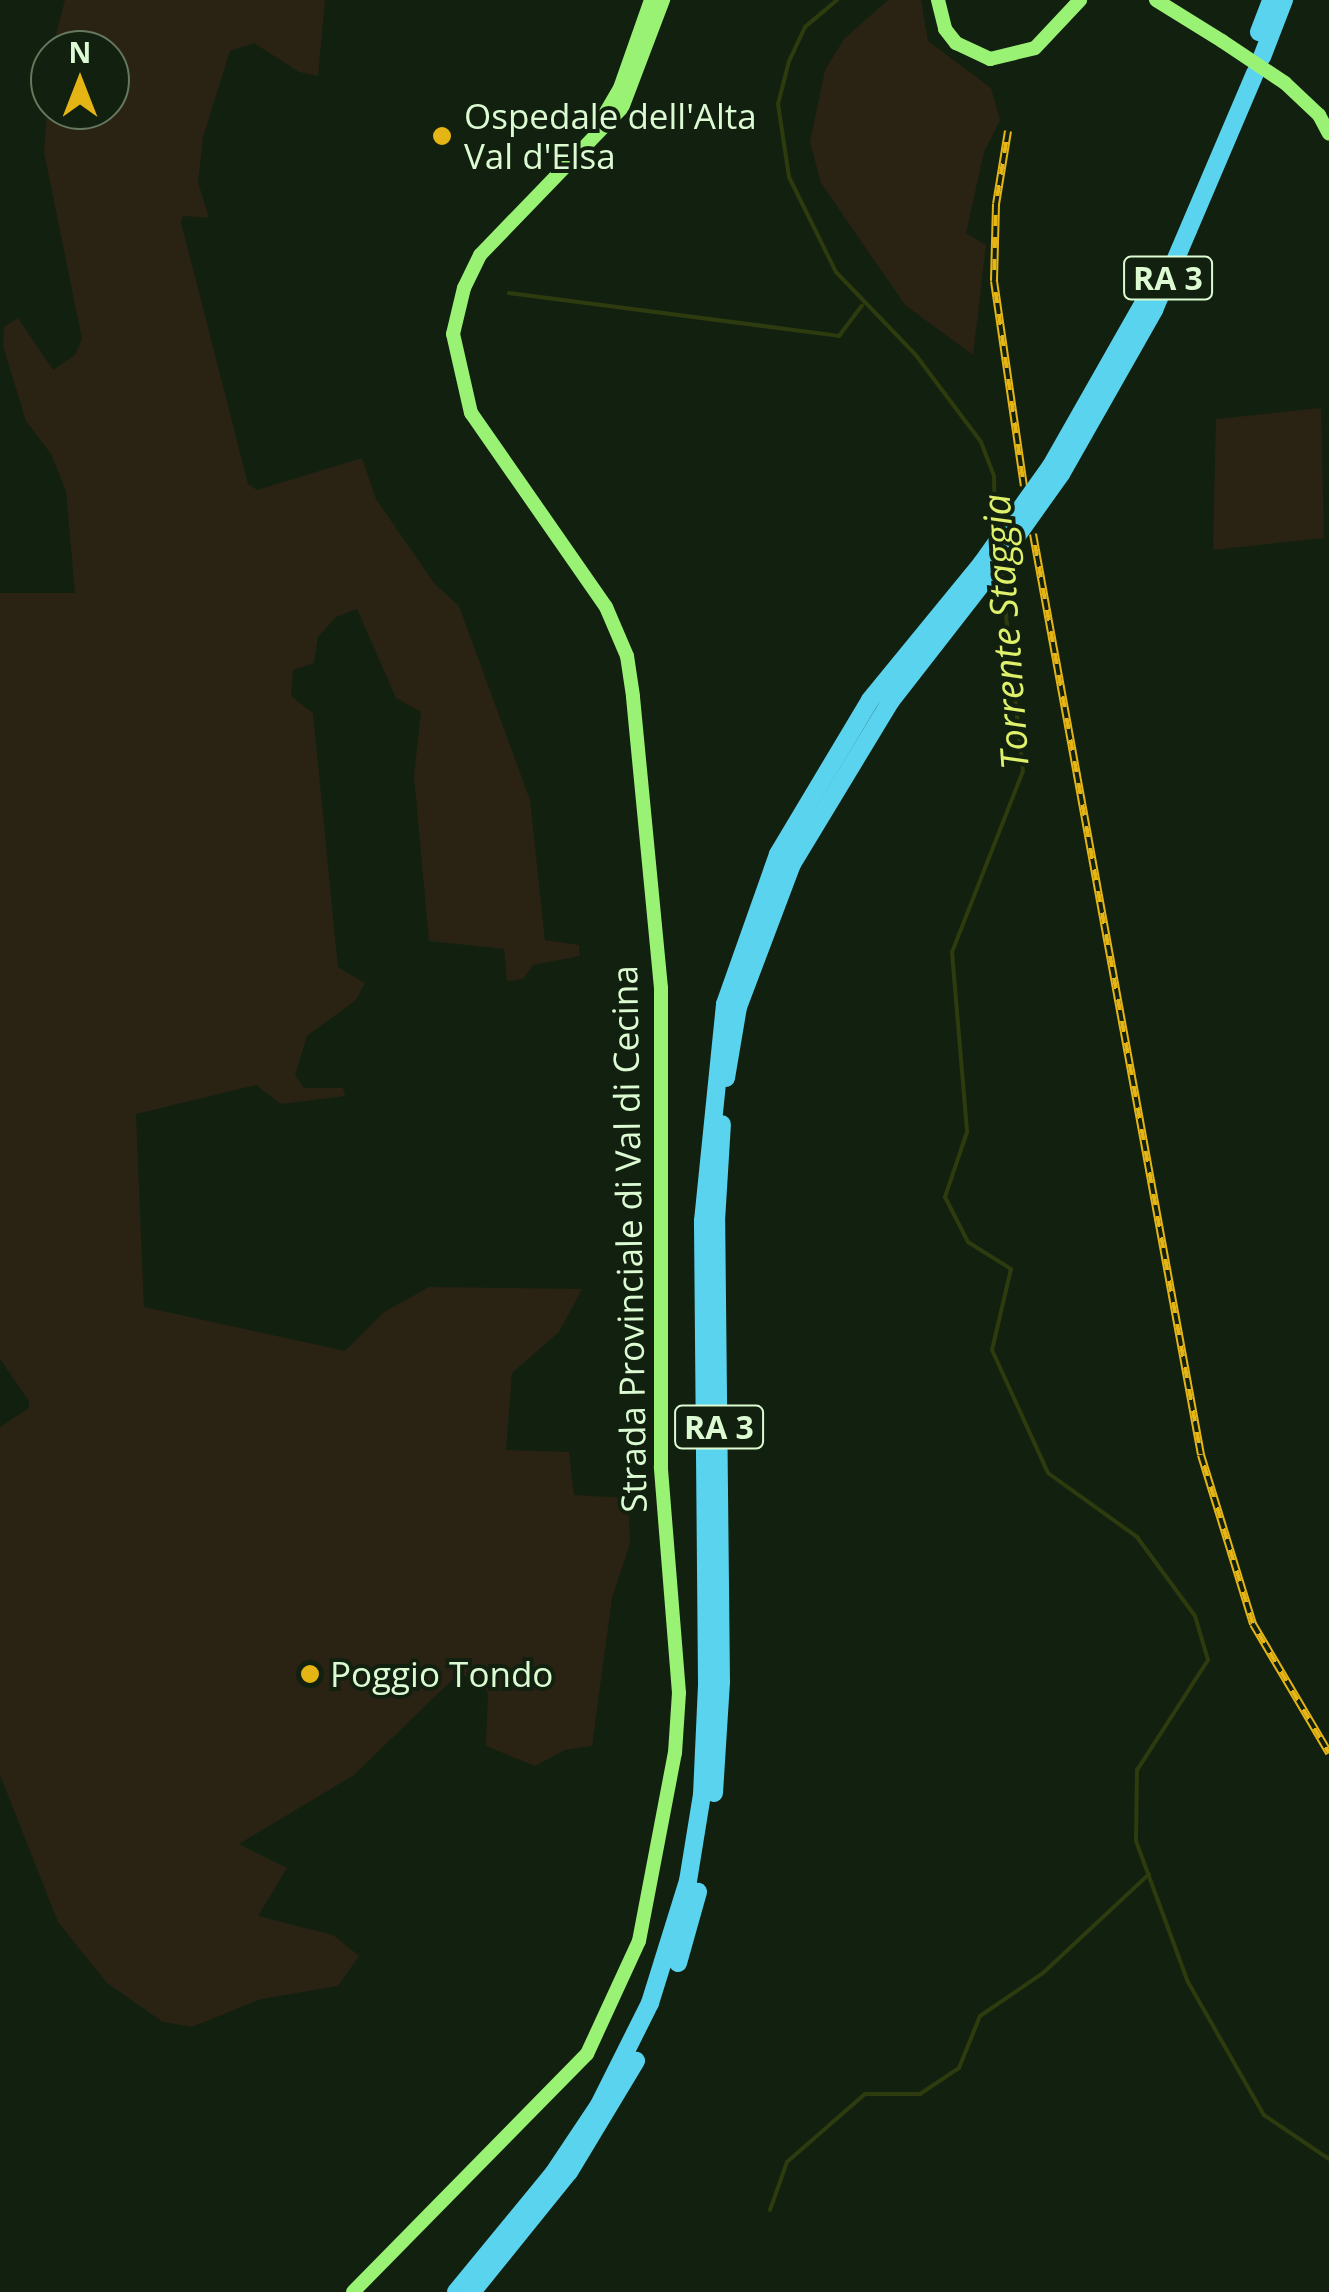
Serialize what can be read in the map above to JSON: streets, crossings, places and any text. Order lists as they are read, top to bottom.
{
  "streets": {
    "highway": ["RA 3"],
    "main road": ["Strada Provinciale di Val di Cecina"]
  },
  "water": ["Torrente Staggia"],
  "places": ["Ospedale dell'Alta Val d'Elsa", "Poggio Tondo"],
  "north": "top"
}
